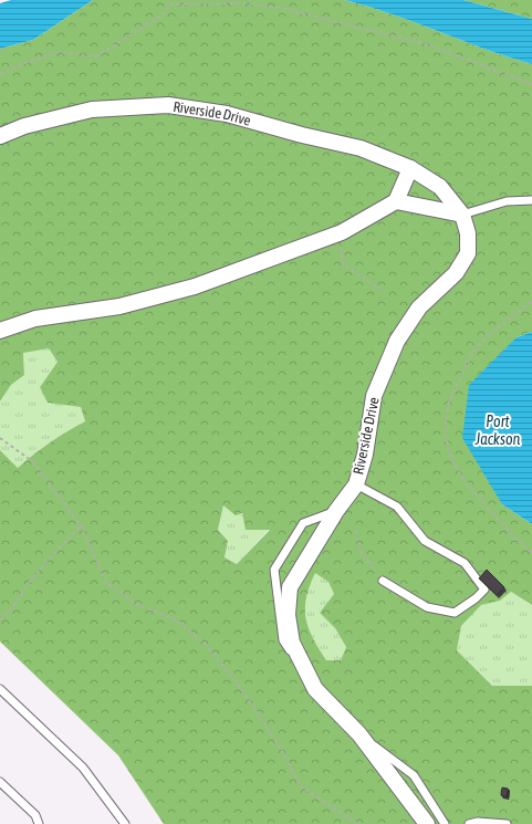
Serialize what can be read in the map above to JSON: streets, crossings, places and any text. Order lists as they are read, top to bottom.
{
  "streets": {
    "street": ["Riverside Drive"]
  },
  "water": ["Port Jackson"]
}
